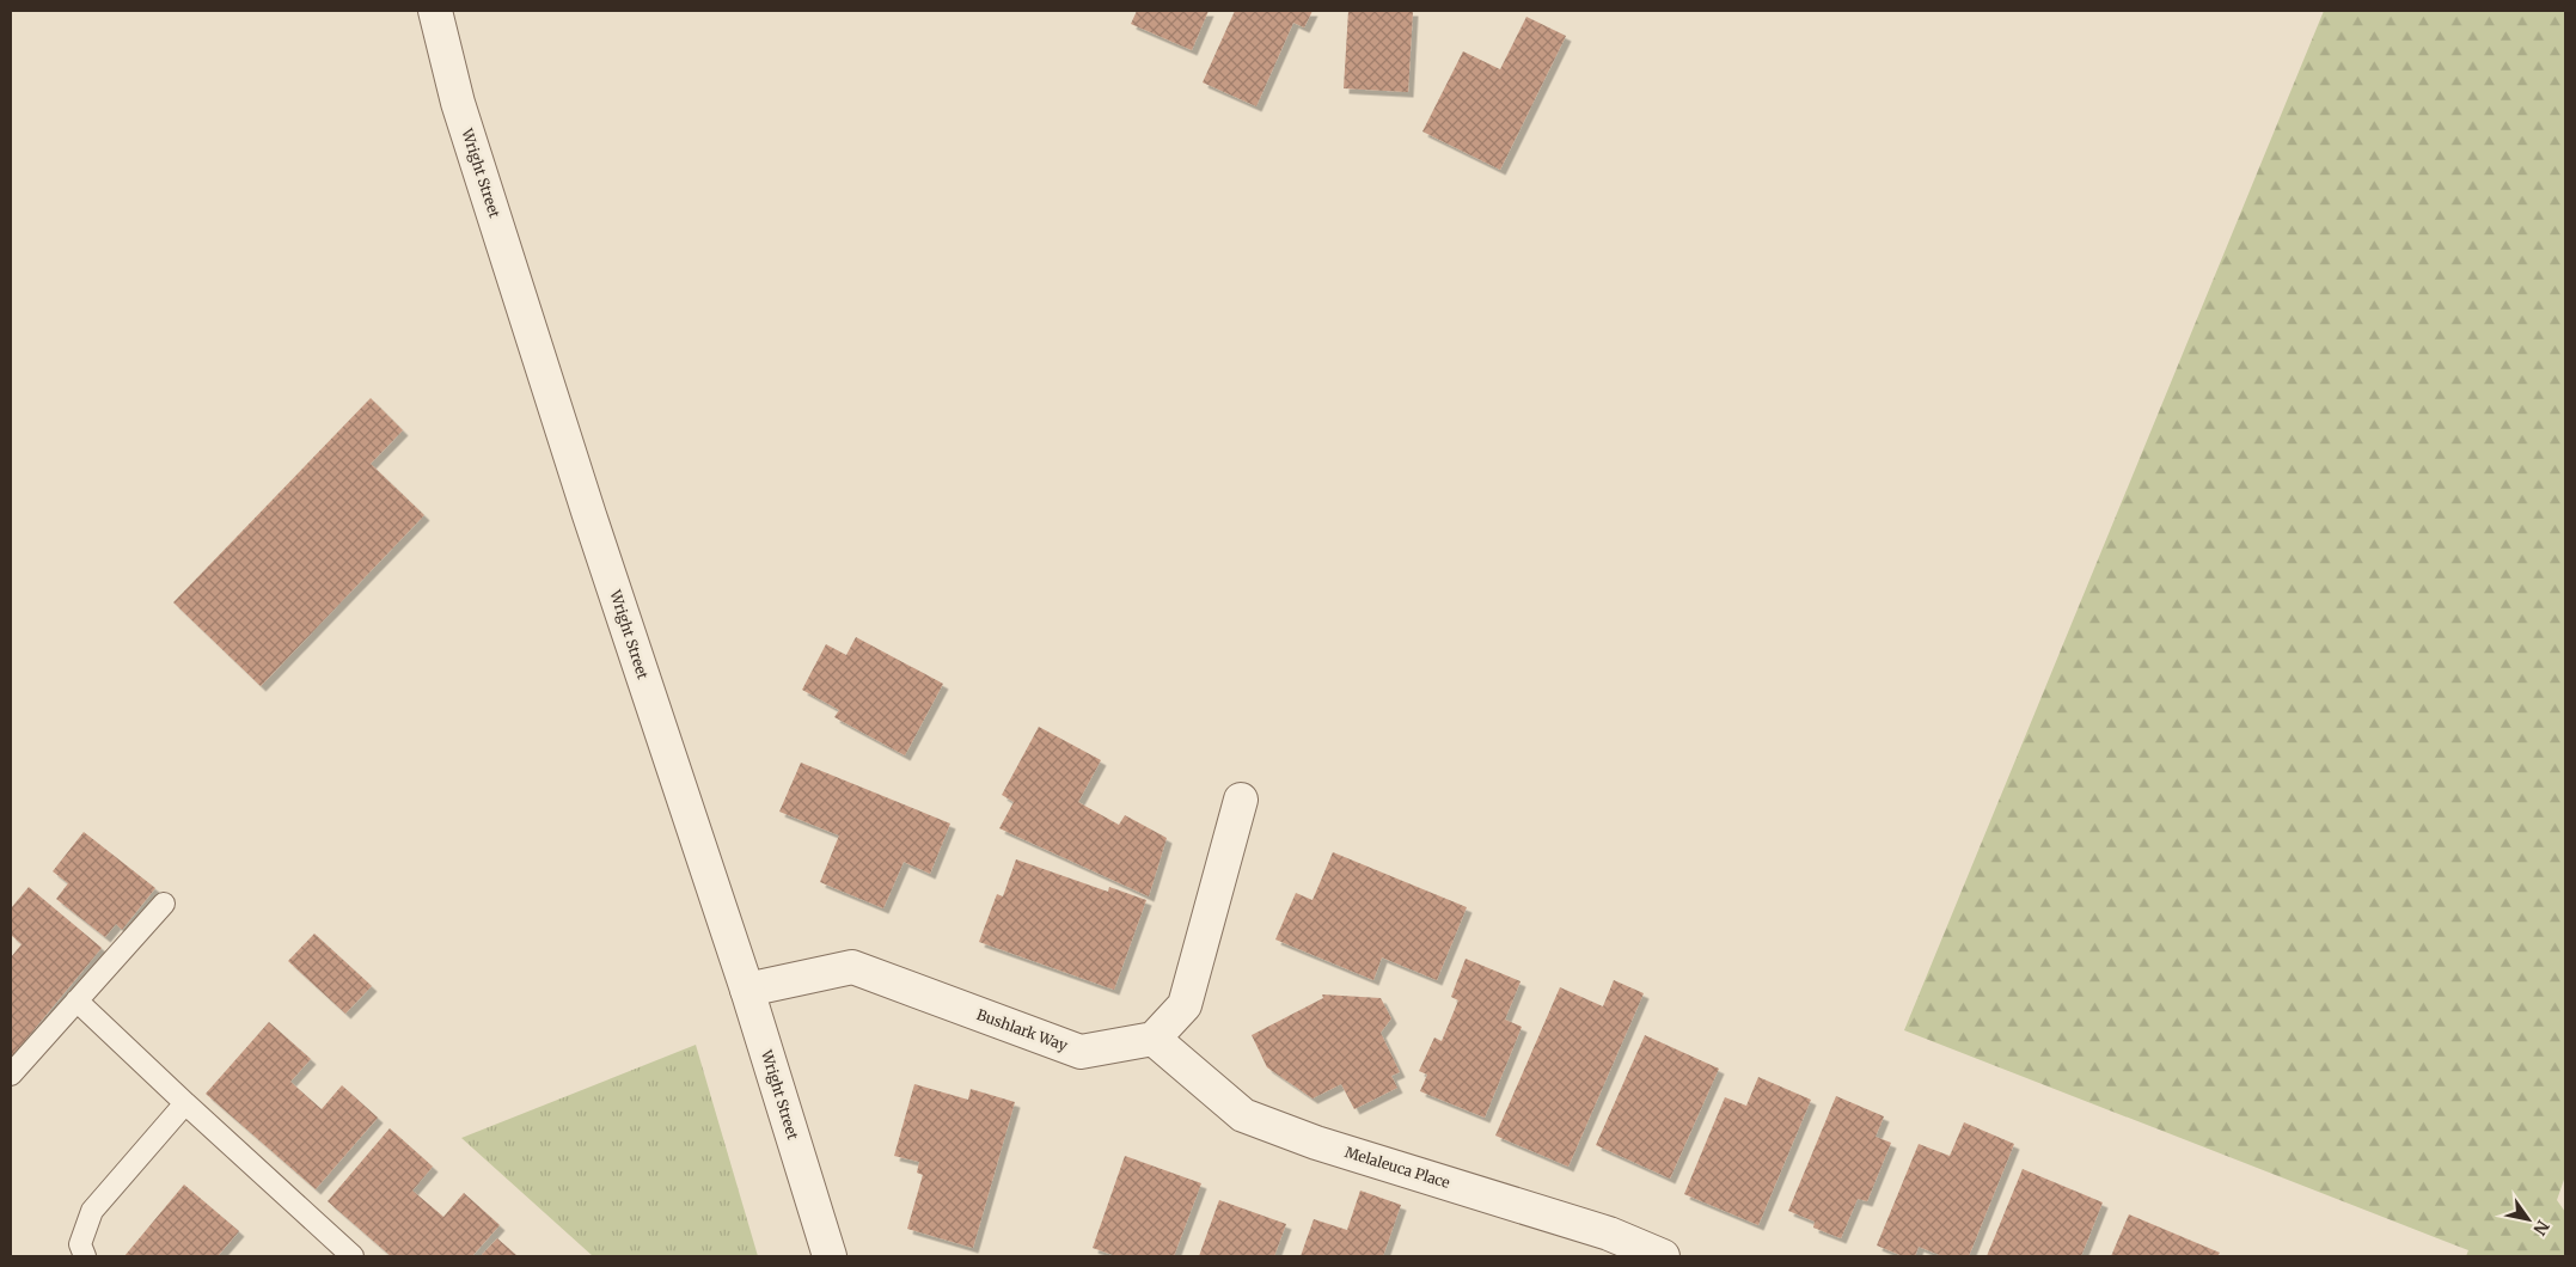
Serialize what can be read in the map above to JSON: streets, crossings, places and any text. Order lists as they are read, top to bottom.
{
  "streets": {
    "street": ["Wright Street", "Bushlark Way", "Melaleuca Place"]
  },
  "crossings": [
    ["Wright Street", "Bushlark Way"],
    ["Bushlark Way", "Melaleuca Place"]
  ],
  "north": "bottom right"
}
